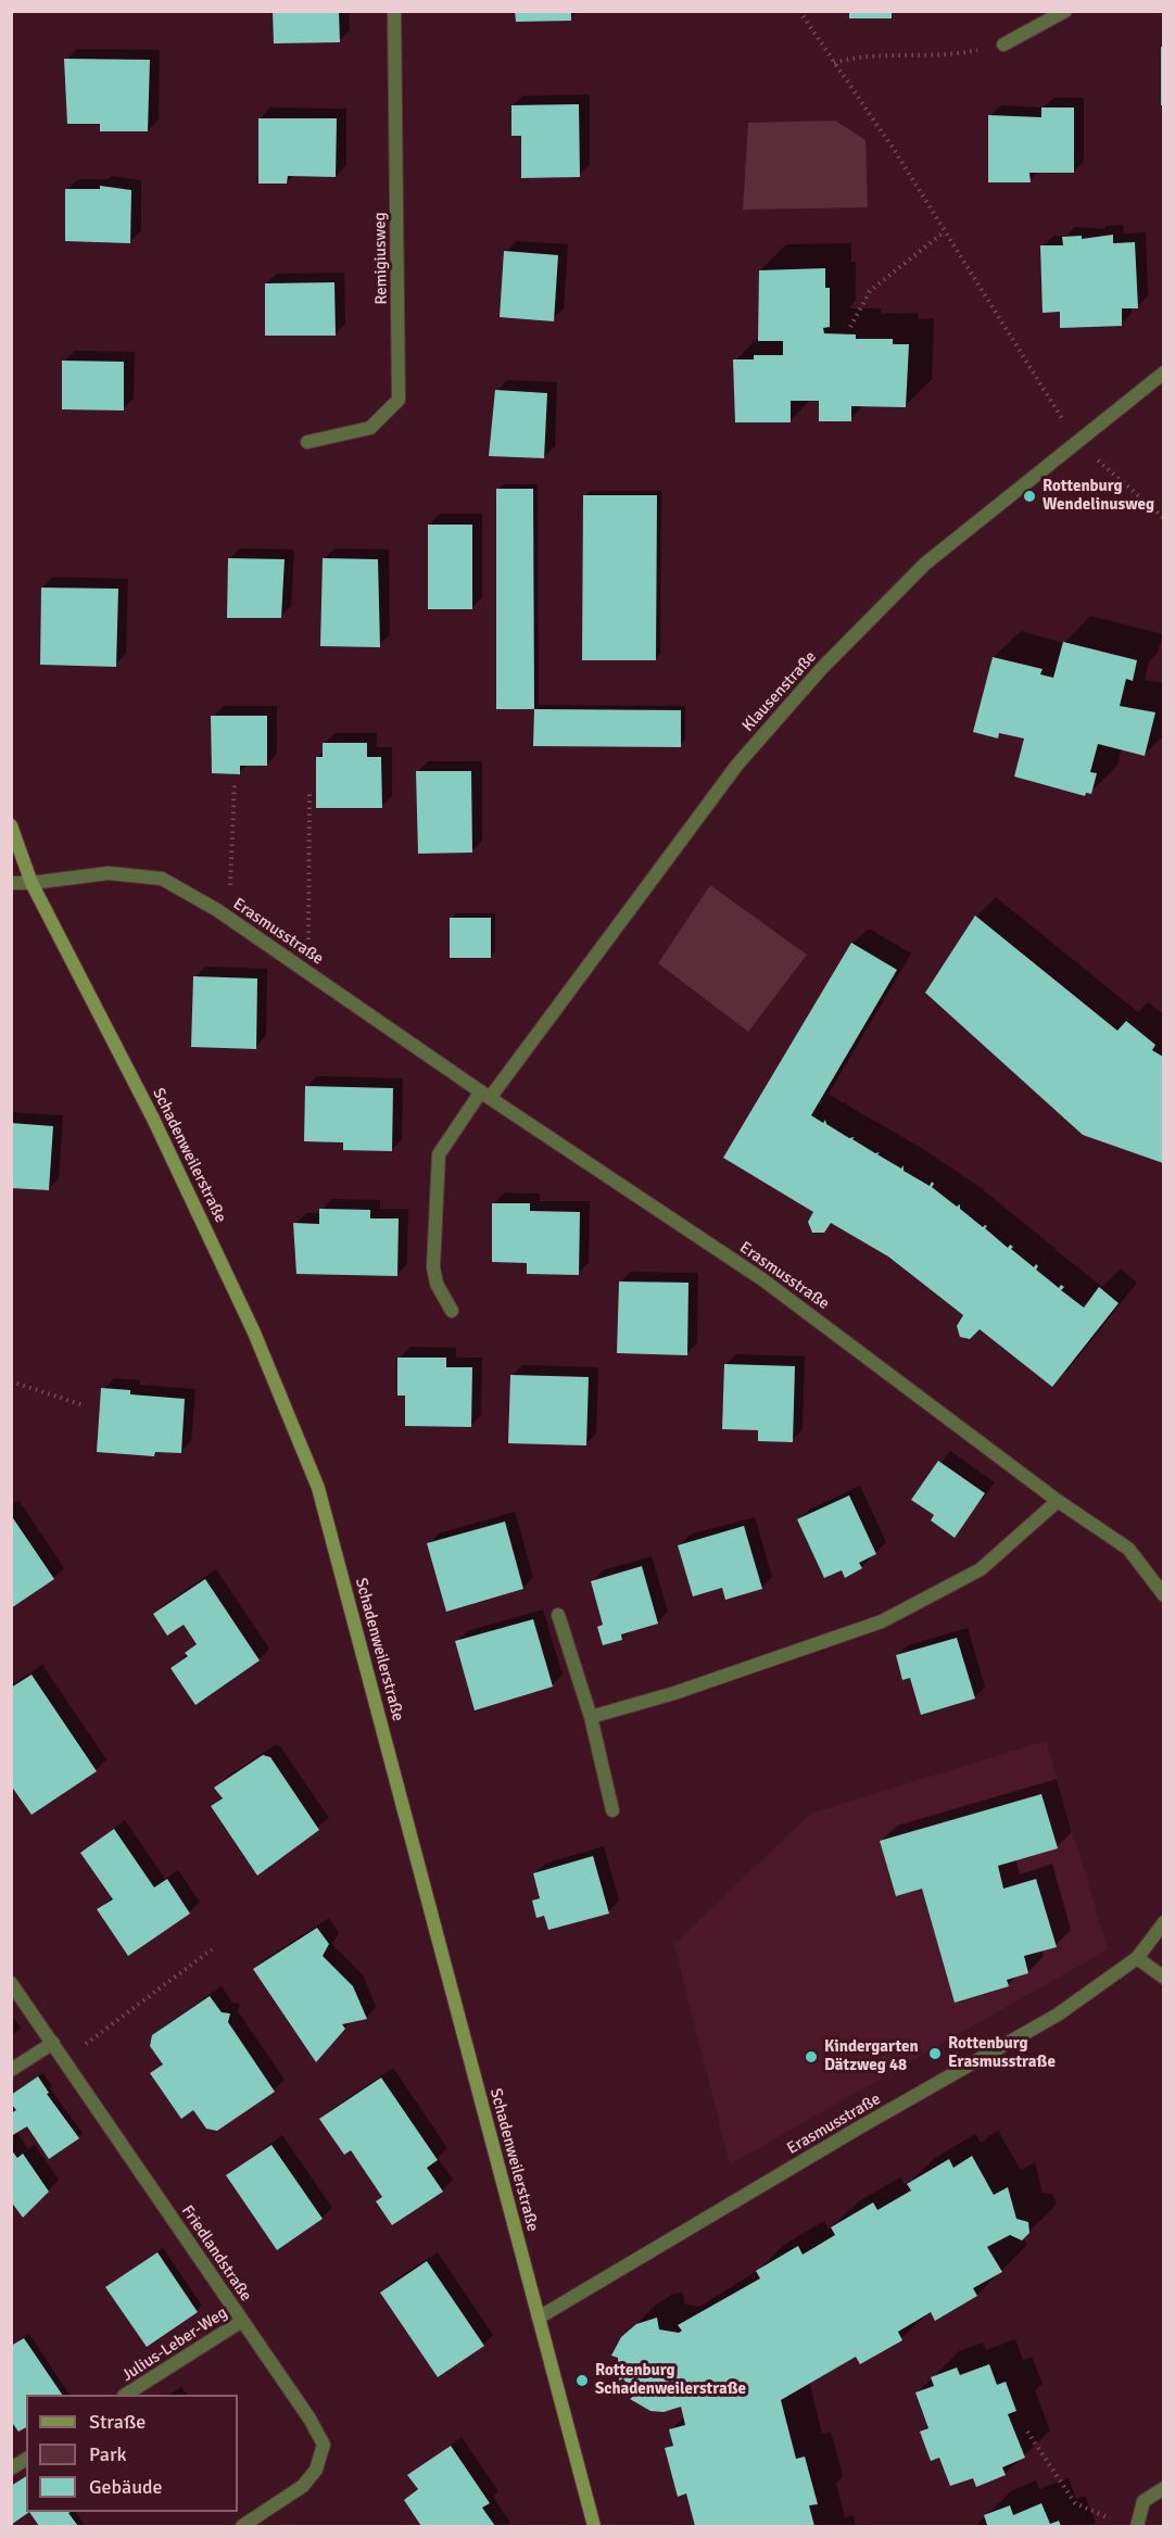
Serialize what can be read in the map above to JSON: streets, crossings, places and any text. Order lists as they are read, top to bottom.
{
  "streets": {
    "street": [
      "Remigiusweg",
      "Klausenstraße",
      "Erasmusstraße",
      "Schadenweilerstraße",
      "Friedlandstraße",
      "Julius-Leber-Weg"
    ]
  },
  "crossings": [
    ["Klausenstraße", "Erasmusstraße"],
    ["Erasmusstraße", "Schadenweilerstraße"],
    ["Friedlandstraße", "Julius-Leber-Weg"]
  ],
  "places": [
    "Rottenburg Wendelinusweg",
    "Rottenburg Erasmusstraße",
    "Kindergarten Dätzweg 48",
    "Rottenburg Schadenweilerstraße"
  ],
  "legend": ["Straße", "Park", "Gebäude"]
}
